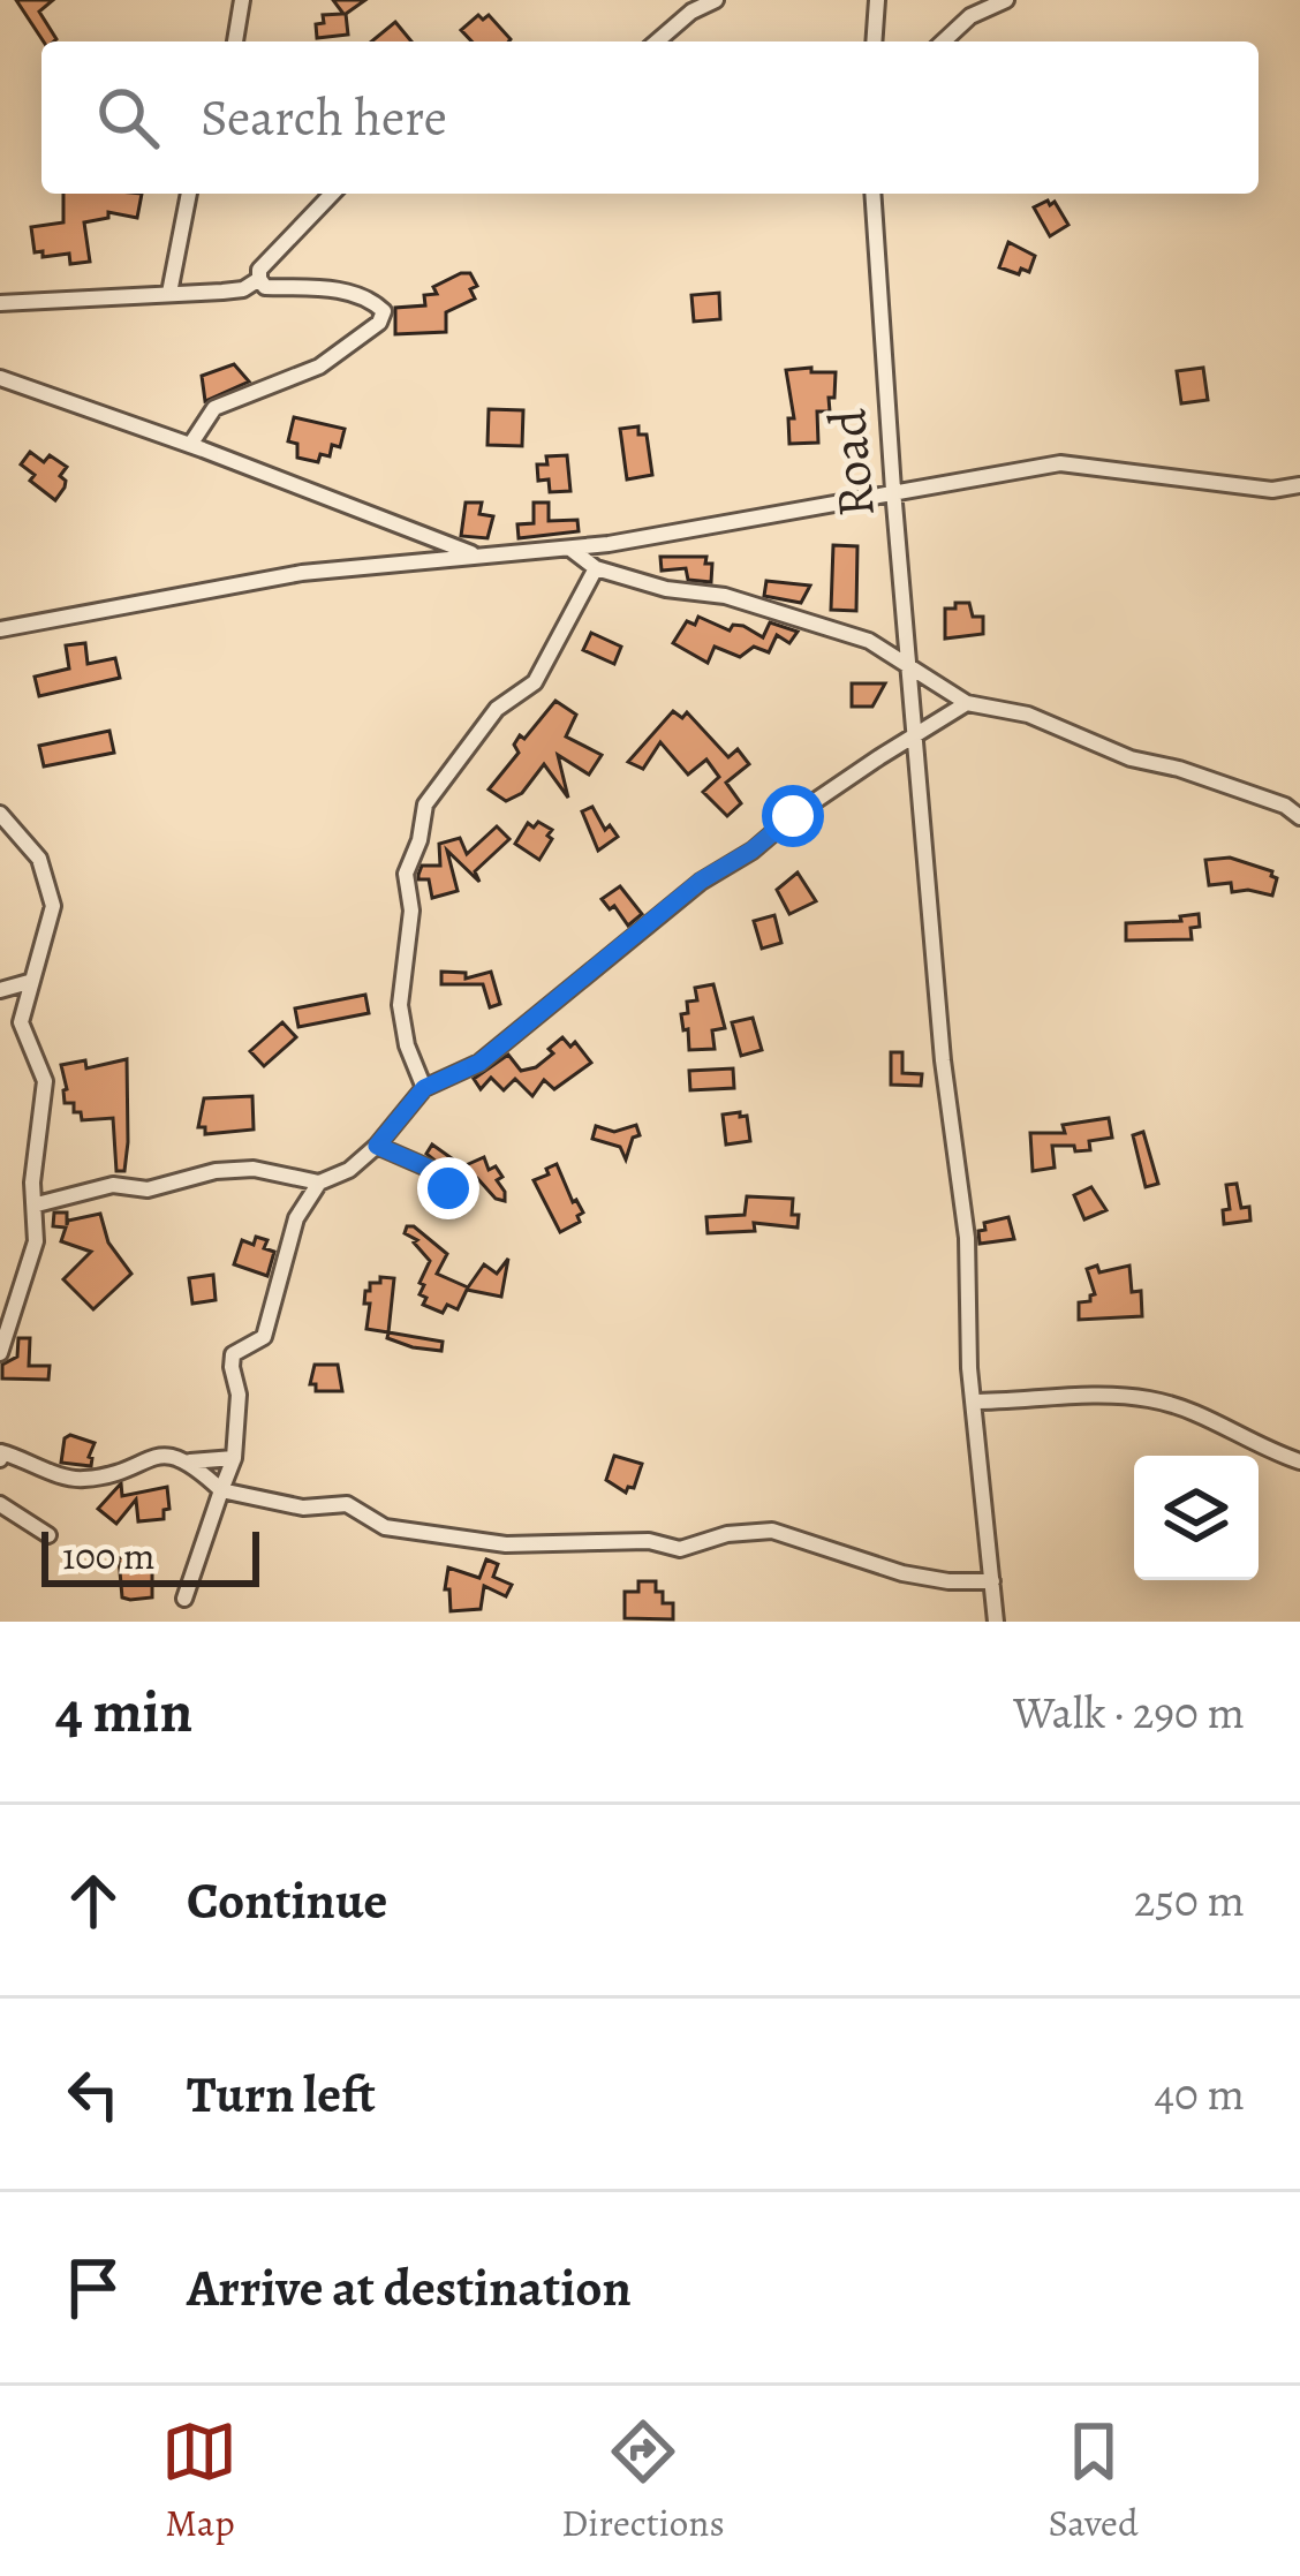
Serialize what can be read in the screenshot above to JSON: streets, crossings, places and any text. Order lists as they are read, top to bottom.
{
  "streets": {
    "street": ["Road"]
  },
  "scale_bar": "100 m",
  "page": {
    "search": "Search here",
    "scale": "100 m",
    "heading": ["4 min", "Walk · 290 m"],
    "list": [
      ["Continue", "250 m"],
      ["Turn left", "40 m"],
      "Arrive at destination"
    ],
    "nav": ["Map", "Directions", "Saved"]
  }
}
